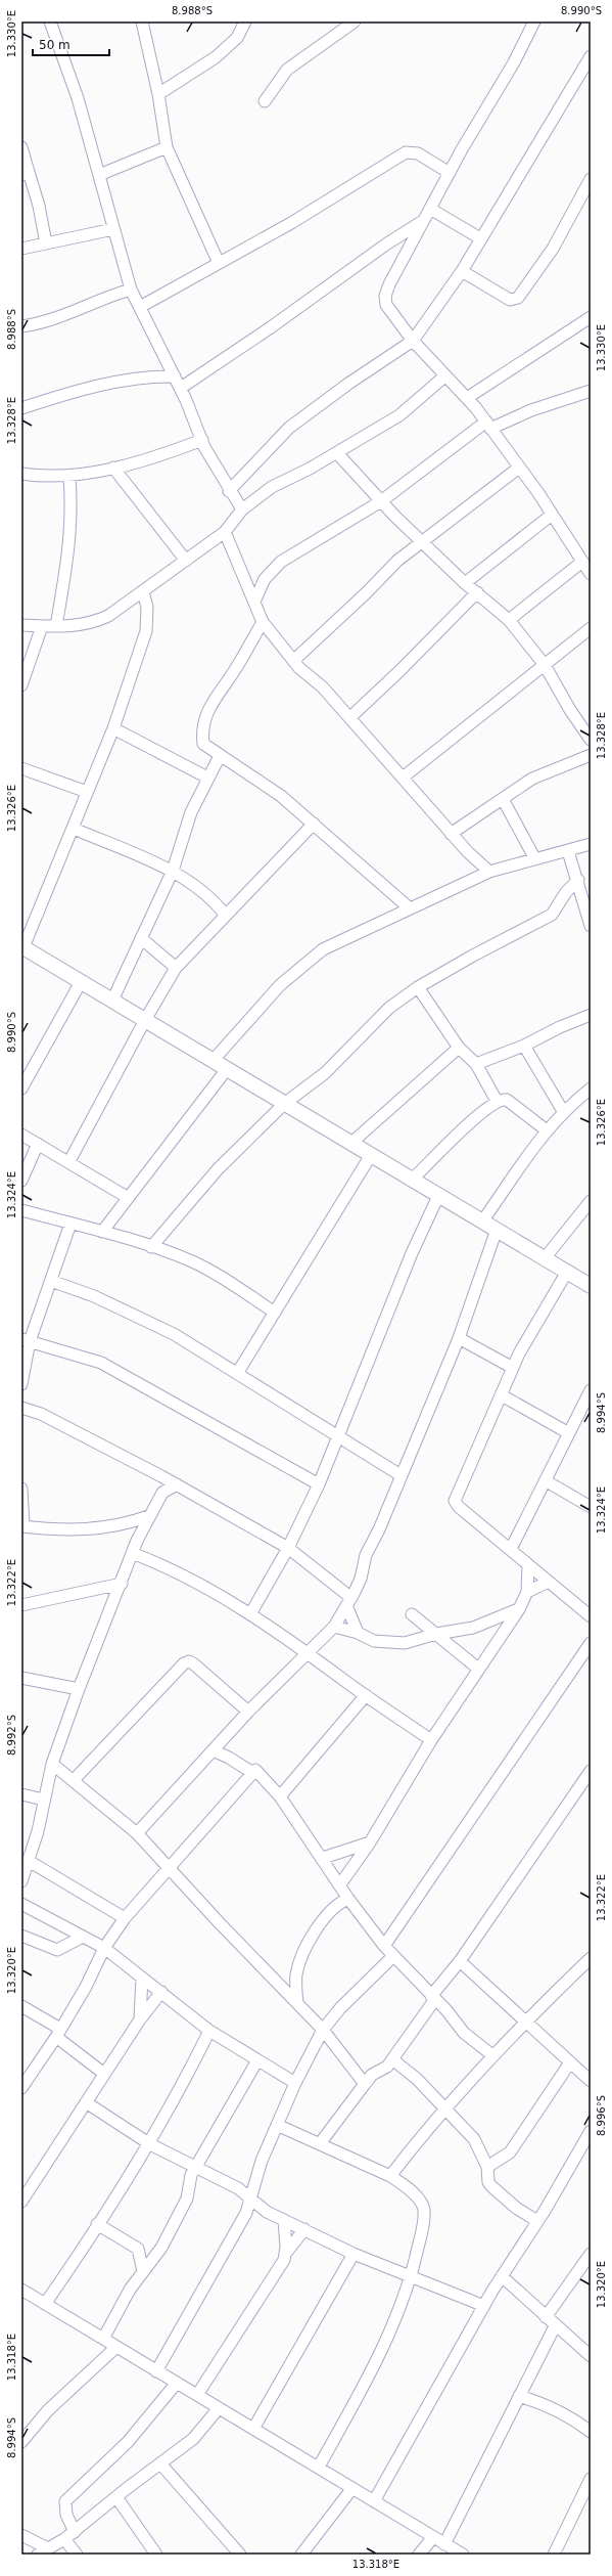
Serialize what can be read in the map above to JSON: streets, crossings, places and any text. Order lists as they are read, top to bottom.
{
  "scale_bar": "50 m",
  "coordinates": [
    "8.988°S",
    "8.990°S",
    "13.330°E",
    "13.328°E",
    "13.326°E",
    "13.324°E",
    "8.994°S",
    "13.322°E",
    "8.992°S",
    "13.320°E",
    "8.996°S",
    "13.318°E"
  ]
}
